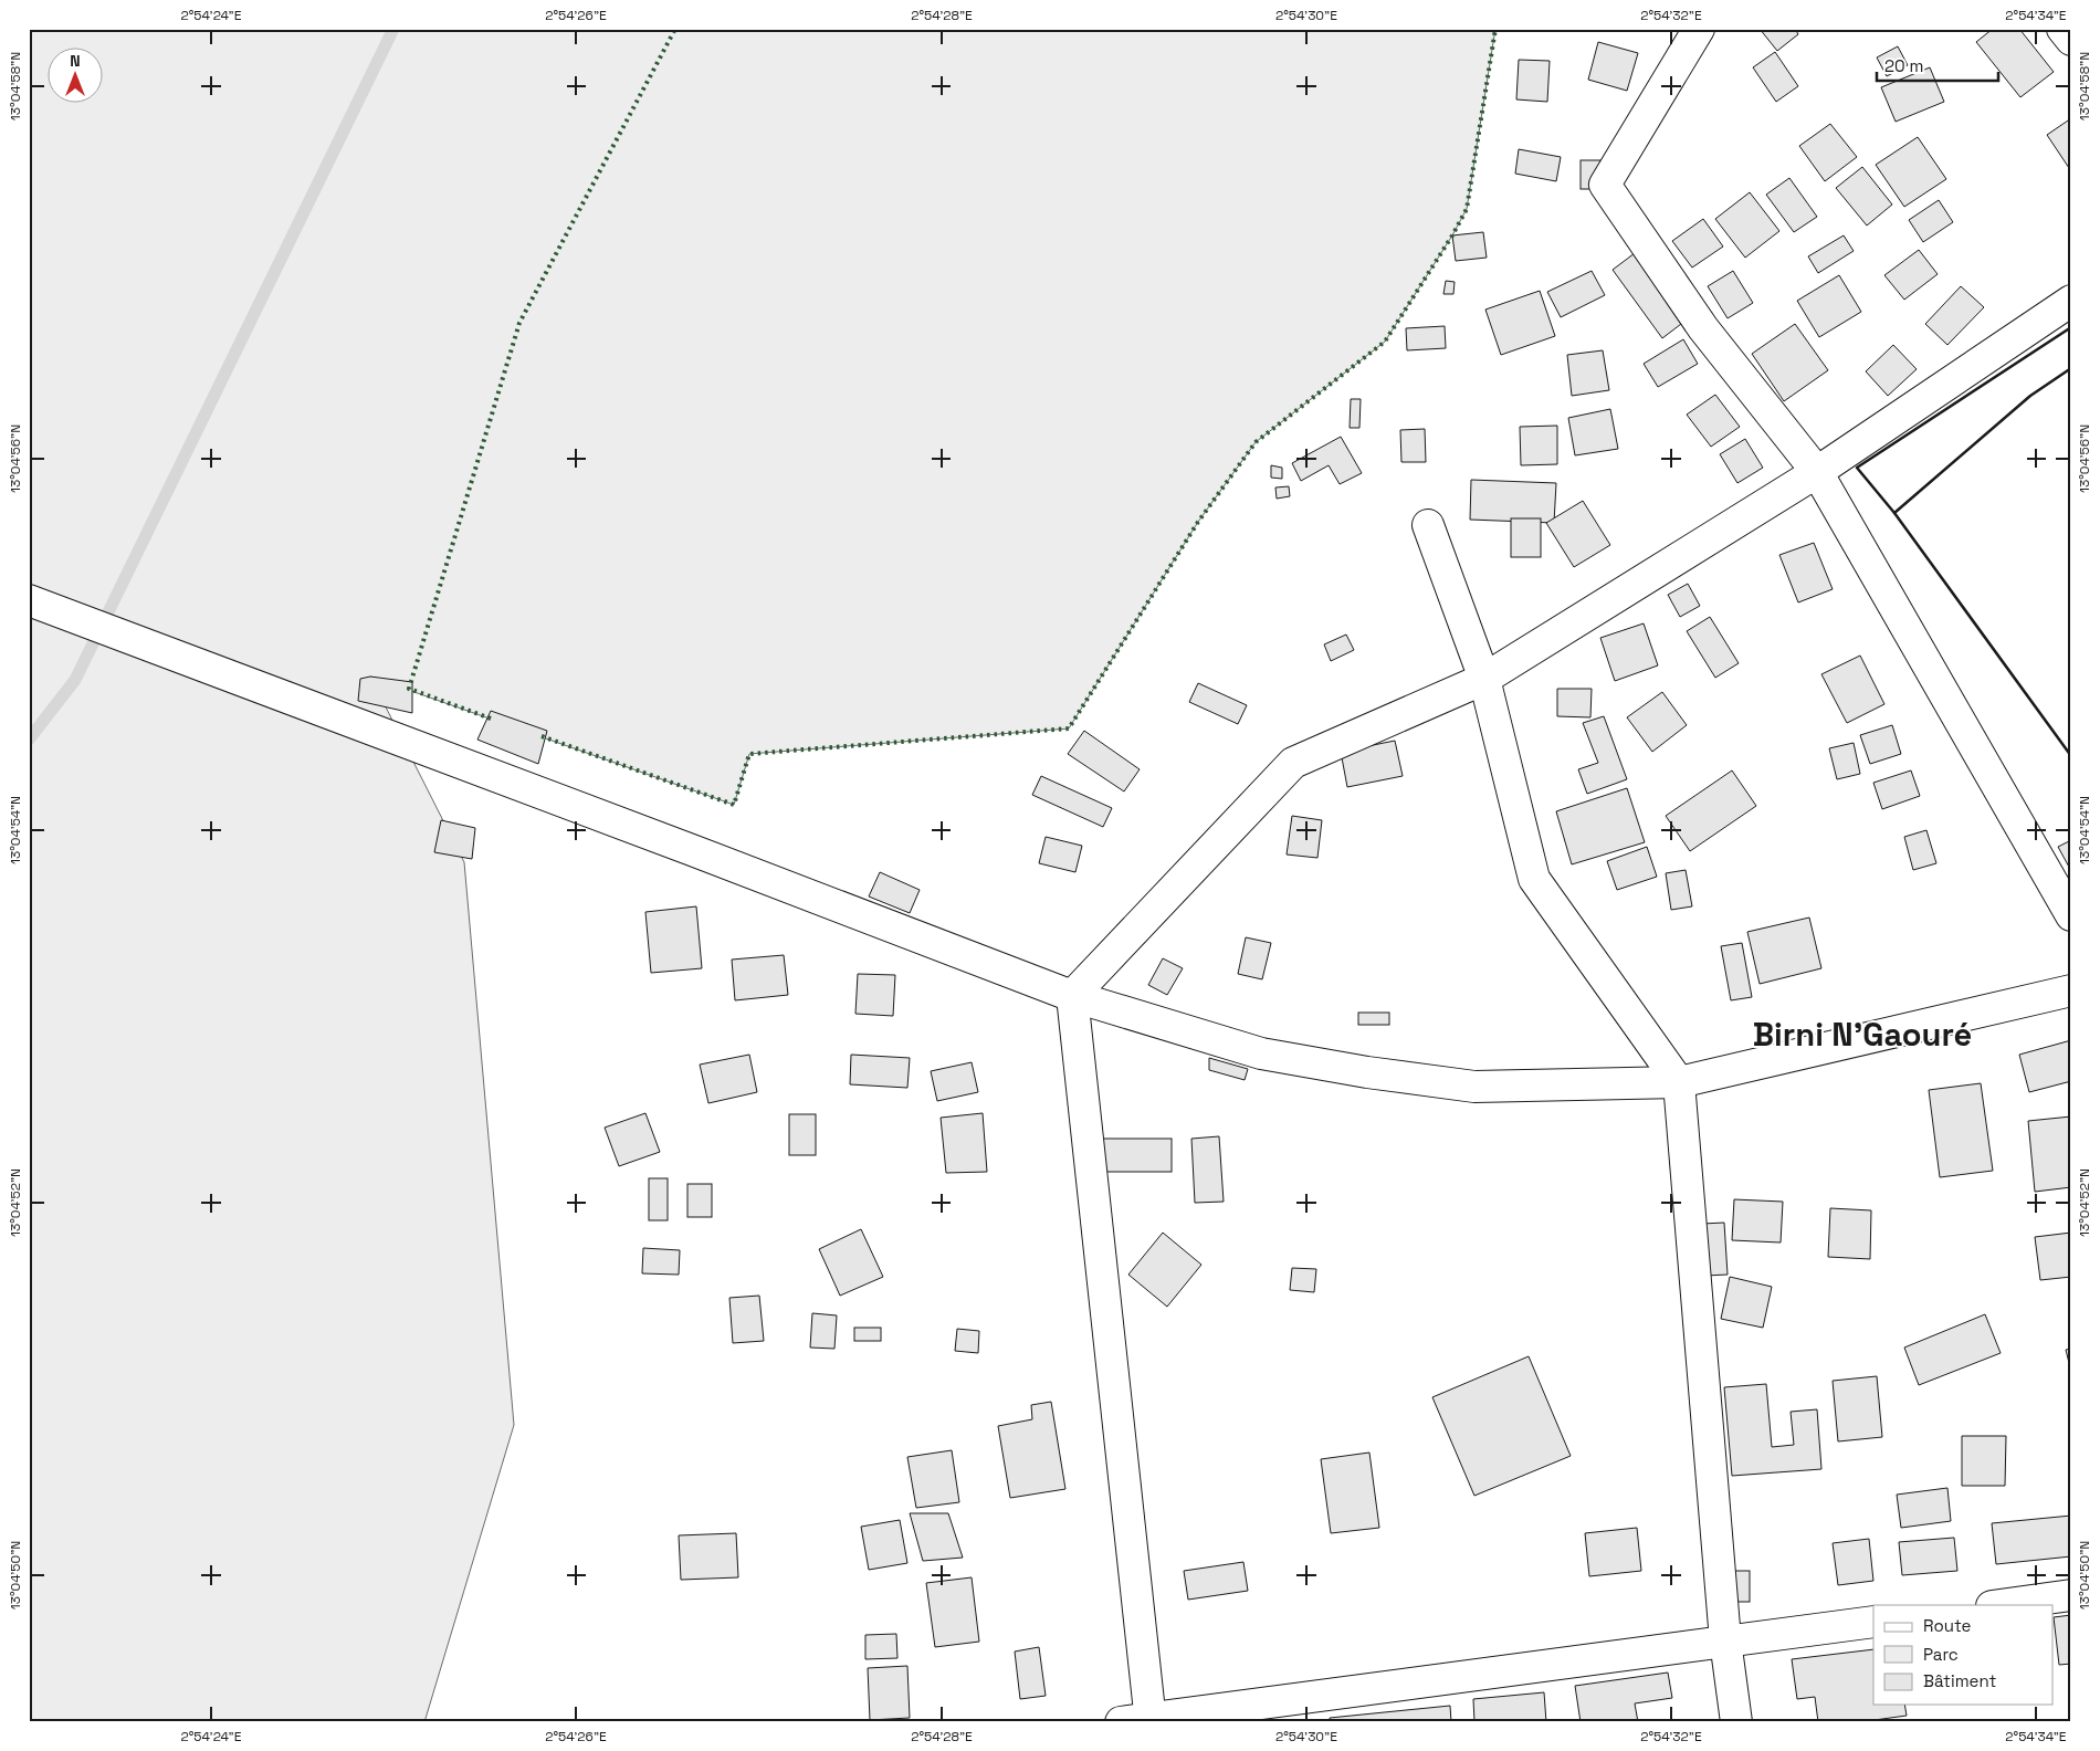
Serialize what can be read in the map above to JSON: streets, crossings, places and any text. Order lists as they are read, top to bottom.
{
  "districts": ["Birni N'Gaouré"],
  "legend": ["Route", "Parc", "Bâtiment"],
  "scale_bar": "20 m",
  "north": "top",
  "coordinates": [
    "2°54'24\"E",
    "2°54'26\"E",
    "2°54'28\"E",
    "2°54'30\"E",
    "2°54'32\"E",
    "2°54'34\"E",
    "13°04'58\"N",
    "13°04'56\"N",
    "13°04'54\"N",
    "13°04'52\"N",
    "13°04'50\"N"
  ]
}
